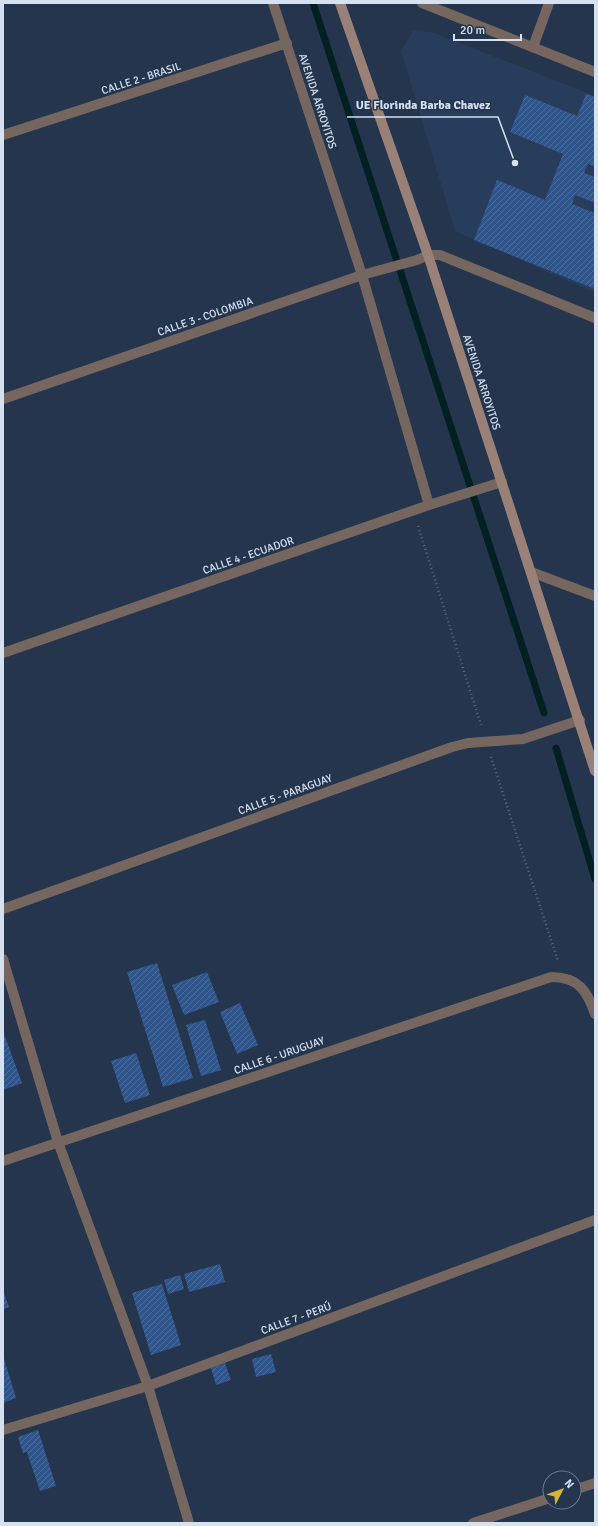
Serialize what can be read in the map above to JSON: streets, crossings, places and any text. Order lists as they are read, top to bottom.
{
  "streets": {
    "street": [
      "CALLE 2 - BRASIL",
      "AVENIDA ARROYITOS",
      "CALLE 3 - COLOMBIA",
      "CALLE 4 - ECUADOR",
      "CALLE 5 - PARAGUAY",
      "CALLE 6 - URUGUAY",
      "CALLE 7 - PERÚ"
    ]
  },
  "crossings": [
    ["CALLE 2 - BRASIL", "AVENIDA ARROYITOS"],
    ["AVENIDA ARROYITOS", "CALLE 3 - COLOMBIA"],
    ["AVENIDA ARROYITOS", "CALLE 4 - ECUADOR"],
    ["AVENIDA ARROYITOS", "CALLE 5 - PARAGUAY"]
  ],
  "places": ["UE Florinda Barba Chavez"],
  "scale_bar": "20 m",
  "north": "top right"
}
